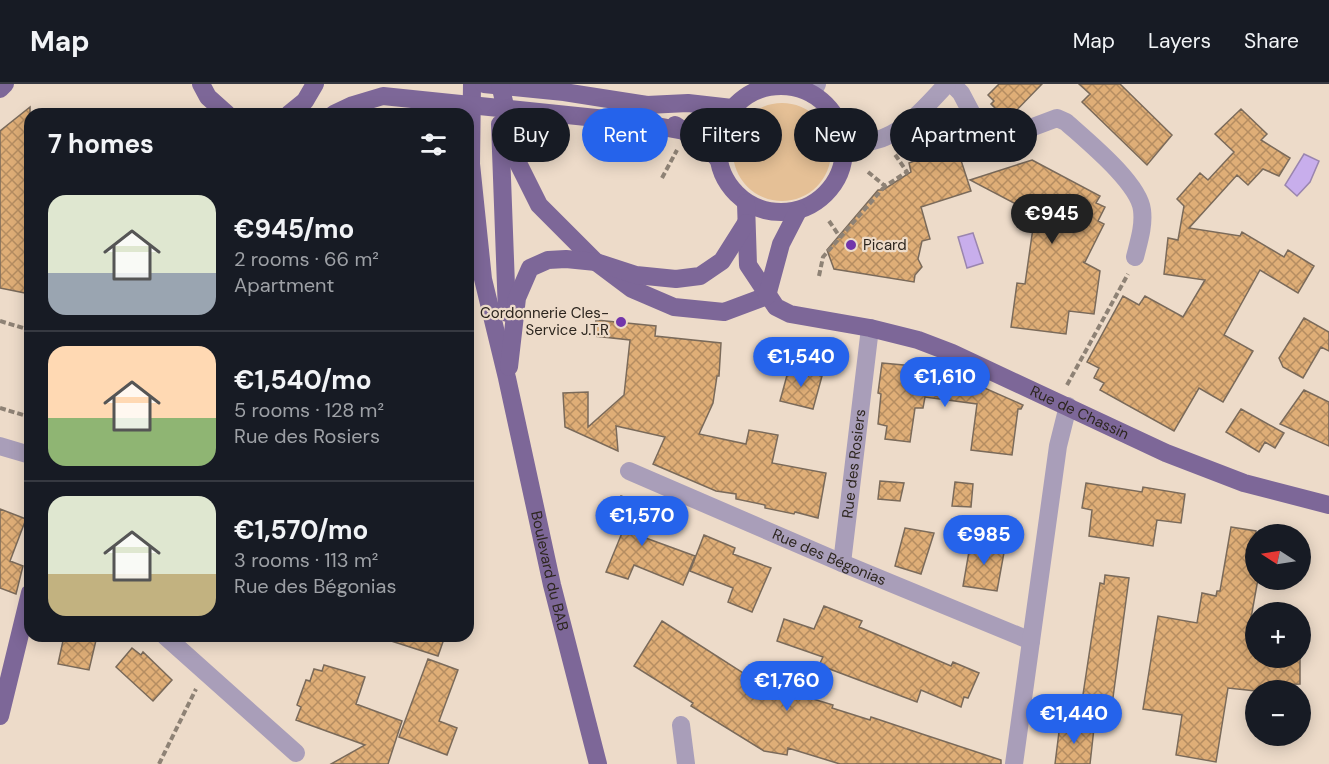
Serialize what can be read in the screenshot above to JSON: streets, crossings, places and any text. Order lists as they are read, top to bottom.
{
  "streets": {
    "main road": ["Rue de Chassin", "Boulevard du BAB"],
    "street": ["Rue des Rosiers", "Rue des Bégonias"]
  },
  "crossings": [
    ["Rue de Chassin", "Rue des Rosiers"],
    ["Rue des Rosiers", "Rue des Bégonias"]
  ],
  "places": ["Picard", "Cordonnerie Cles- Service J.T.R"],
  "north": "left",
  "page": {
    "header": "Map",
    "nav": ["Map", "Layers", "Share"],
    "chip": [
      "Buy",
      "Rent",
      "Filters",
      "New",
      "Apartment"
    ],
    "heading": "7 homes",
    "list": [
      {
        "name": "€945/mo",
        "note": "2 rooms · 66 m² · Apartment"
      },
      {
        "name": "€1,540/mo",
        "note": "5 rooms · 128 m² · Rue des Rosiers"
      },
      {
        "name": "€1,570/mo",
        "note": "3 rooms · 113 m² · Rue des Bégonias"
      }
    ],
    "price": [
      "€945",
      "€1,540",
      "€1,610",
      "€1,570",
      "€985",
      "€1,760",
      "€1,440"
    ],
    "map_buttons": ["+", "−"]
  }
}
